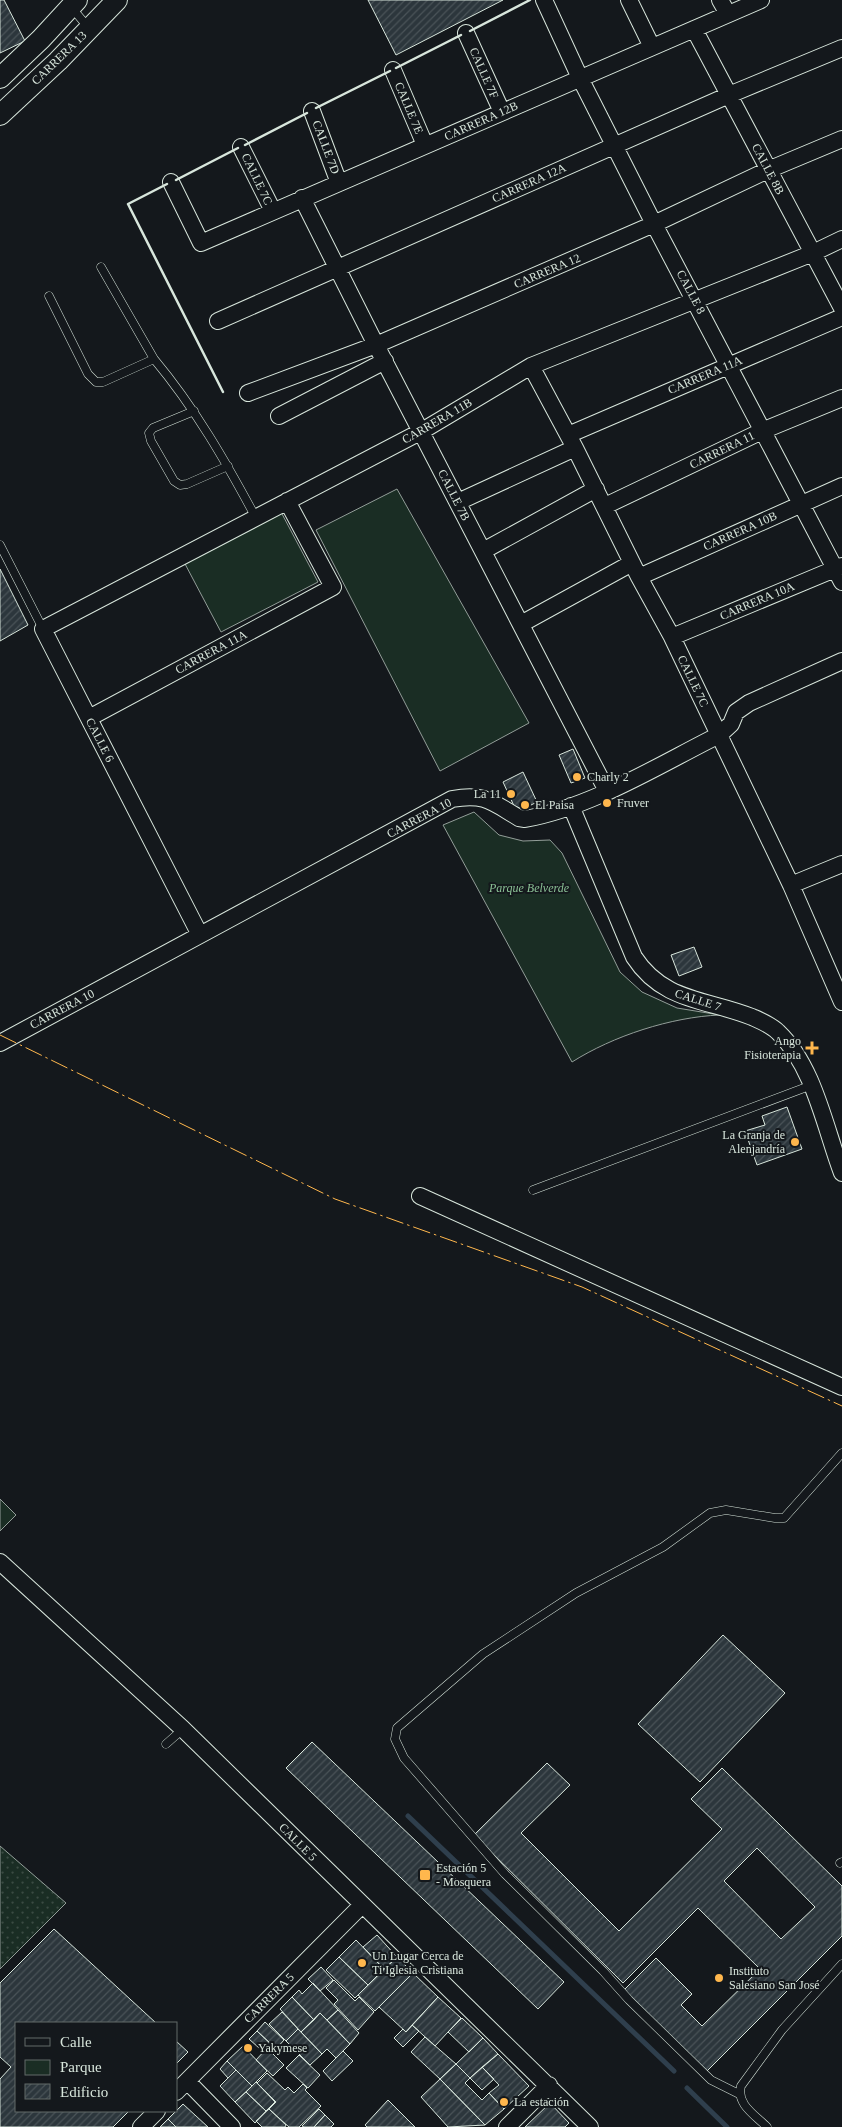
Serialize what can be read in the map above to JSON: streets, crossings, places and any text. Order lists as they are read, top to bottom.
{
  "streets": {
    "street": [
      "CARRERA 13",
      "CALLE 7F",
      "CALLE 7E",
      "CARRERA 12B",
      "CALLE 7D",
      "CALLE 8B",
      "CALLE 7C",
      "CARRERA 12A",
      "CARRERA 12",
      "CALLE 8",
      "CARRERA 11A",
      "CARRERA 11B",
      "CARRERA 11",
      "CALLE 7B",
      "CARRERA 10B",
      "CARRERA 10A",
      "CALLE 6",
      "CARRERA 10",
      "CALLE 7",
      "CALLE 5",
      "CARRERA 5"
    ]
  },
  "crossings": [
    ["CALLE 7F", "CARRERA 12B"],
    ["CALLE 7E", "CARRERA 12B"],
    ["CARRERA 12B", "CALLE 7D"],
    ["CARRERA 12B", "CALLE 8B"],
    ["CARRERA 12B", "CALLE 7C"],
    ["CARRERA 12B", "CALLE 8"],
    ["CARRERA 12B", "CALLE 7B"],
    ["CALLE 8B", "CARRERA 12A"],
    ["CALLE 8B", "CARRERA 12"],
    ["CALLE 8B", "CARRERA 11B"],
    ["CALLE 7C", "CARRERA 11A"],
    ["CALLE 7C", "CARRERA 11B"],
    ["CALLE 7C", "CARRERA 11"],
    ["CALLE 7C", "CARRERA 10B"],
    ["CALLE 7C", "CARRERA 10A"],
    ["CALLE 7C", "CARRERA 10"],
    ["CARRERA 12A", "CALLE 8"],
    ["CARRERA 12A", "CALLE 7B"],
    ["CARRERA 12", "CALLE 8"],
    ["CARRERA 12", "CALLE 7B"],
    ["CALLE 8", "CARRERA 11A"],
    ["CALLE 8", "CARRERA 11B"],
    ["CALLE 8", "CARRERA 11"],
    ["CALLE 8", "CARRERA 10B"],
    ["CALLE 8", "CARRERA 10A"],
    ["CARRERA 11A", "CARRERA 11B"],
    ["CARRERA 11A", "CALLE 7B"],
    ["CARRERA 11A", "CALLE 6"],
    ["CARRERA 11B", "CALLE 7B"],
    ["CARRERA 11B", "CALLE 6"],
    ["CALLE 7B", "CARRERA 10B"],
    ["CALLE 7B", "CARRERA 10"],
    ["CALLE 6", "CARRERA 10"],
    ["CARRERA 10", "CALLE 7"],
    ["CALLE 5", "CARRERA 5"]
  ],
  "parks": ["Parque Belverde"],
  "places": {
    "other": [
      "Charly 2",
      "La 11",
      "Fruver",
      "El Paisa",
      "La Granja de Alenjandría",
      "Un Lugar Cerca de Ti Iglesia Cristiana",
      "Instituto Salesiano San José",
      "Yakymese",
      "La estación"
    ],
    "health": ["Ango Fisioterapia"],
    "transit": ["Estación 5 - Mosquera"]
  },
  "legend": ["Calle", "Parque", "Edificio"]
}
